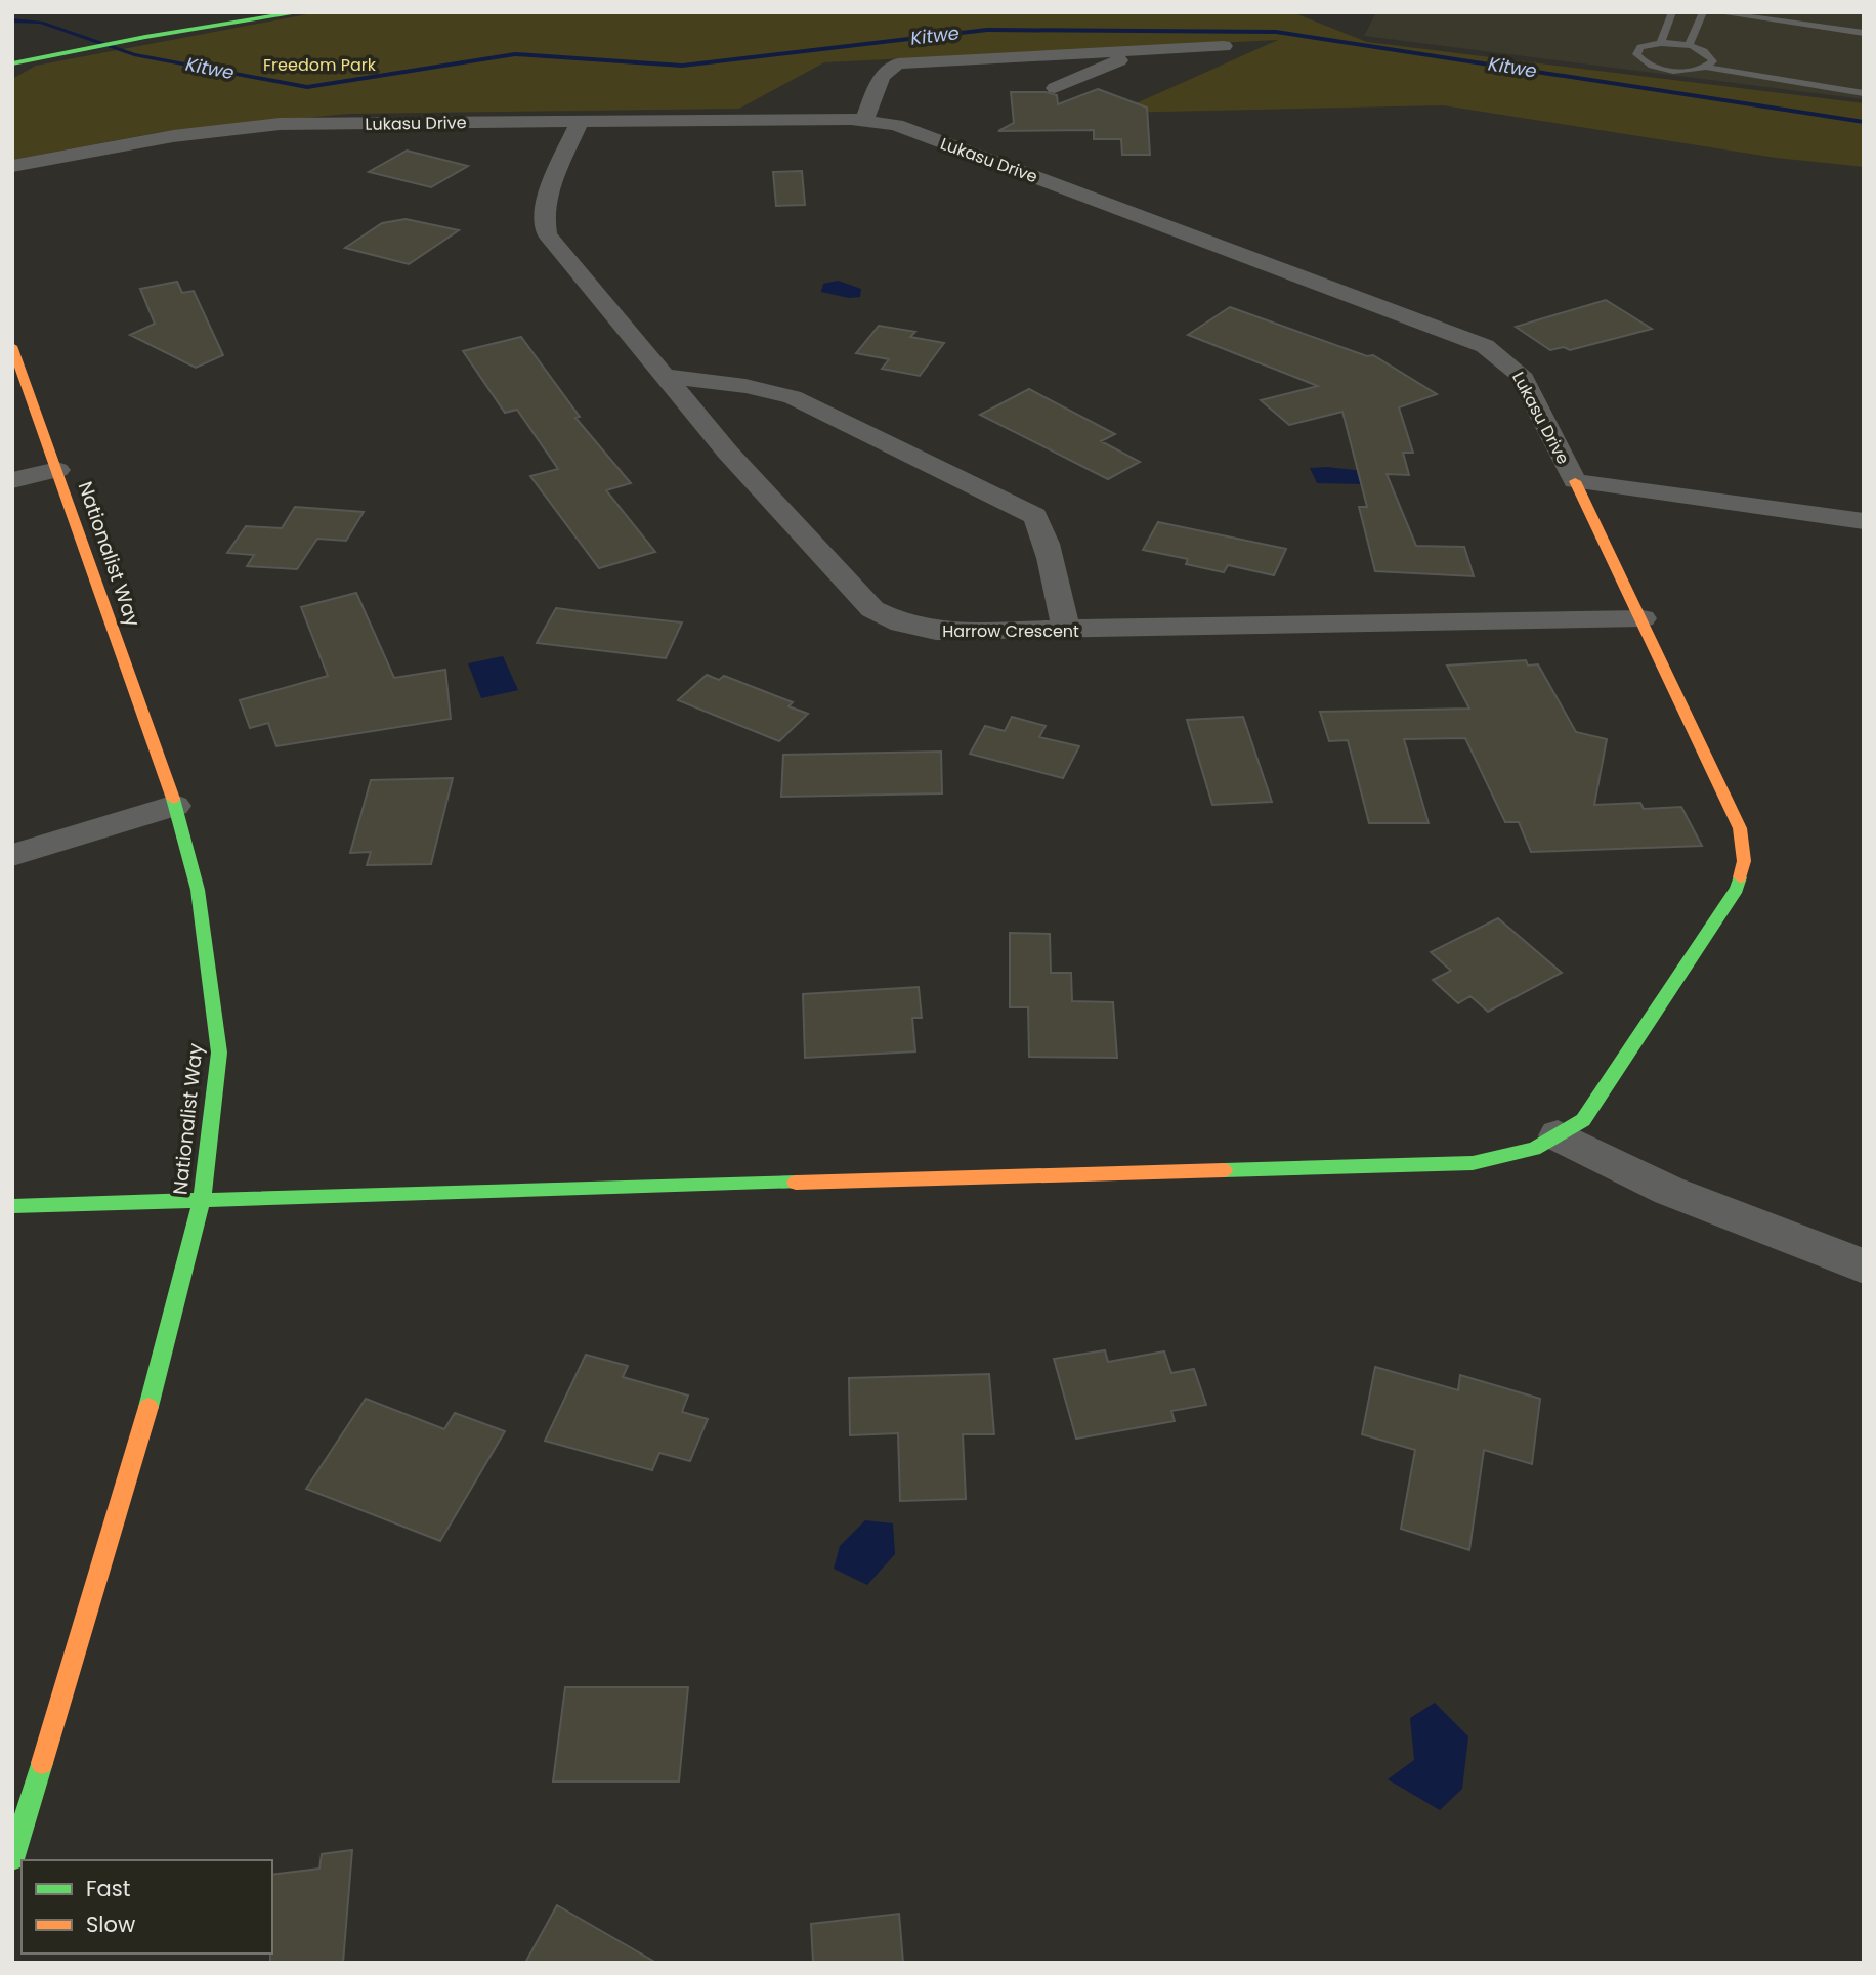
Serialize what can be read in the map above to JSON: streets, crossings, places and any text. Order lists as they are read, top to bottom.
{
  "streets": {
    "street": ["Lukasu Drive", "Nationalist Way", "Harrow Crescent"]
  },
  "crossings": [
    ["Lukasu Drive", "Harrow Crescent"]
  ],
  "water": ["Kitwe"],
  "parks": ["Freedom Park"],
  "legend": ["Fast", "Slow"]
}
